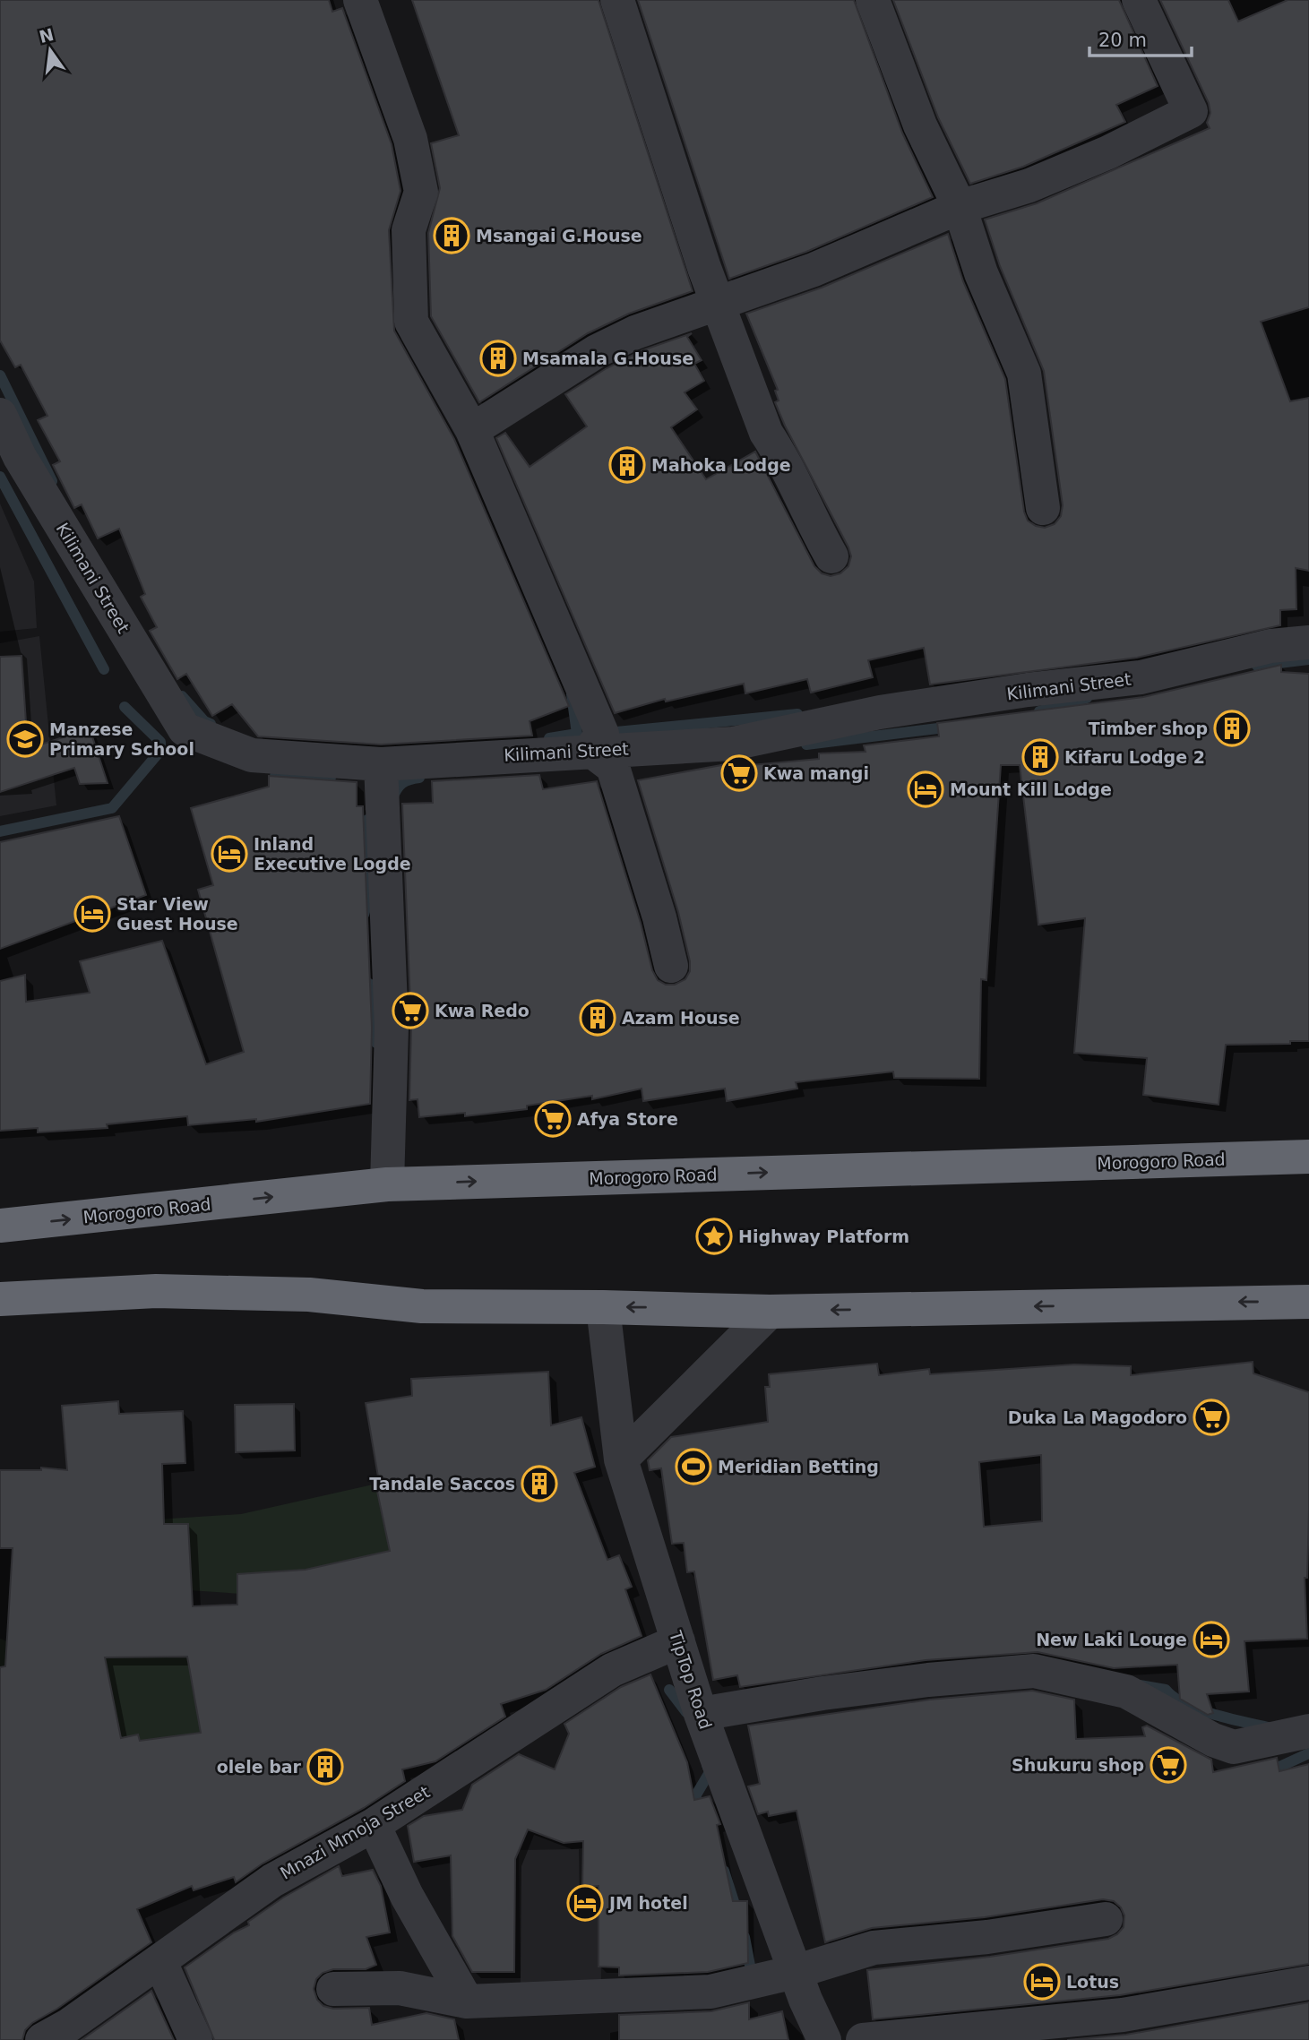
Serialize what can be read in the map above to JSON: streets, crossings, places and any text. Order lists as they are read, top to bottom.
{
  "streets": {
    "highway": ["Morogoro Road"],
    "street": ["Kilimani Street", "TipTop Road", "Mnazi Mmoja Street"]
  },
  "crossings": [
    ["TipTop Road", "Mnazi Mmoja Street"]
  ],
  "places": {
    "building": [
      "Msangai G.House",
      "Msamala G.House",
      "Mahoka Lodge",
      "Timber shop",
      "Kifaru Lodge 2",
      "Azam House",
      "Tandale Saccos",
      "olele bar"
    ],
    "school or university": ["Manzese Primary School"],
    "supermarket": [
      "Kwa mangi",
      "Kwa Redo",
      "Afya Store",
      "Duka La Magodoro",
      "Shukuru shop"
    ],
    "hotel": [
      "Mount Kill Lodge",
      "Inland Executive Logde",
      "Star View Guest House",
      "New Laki Louge",
      "JM hotel",
      "Lotus"
    ],
    "place": ["Highway Platform"],
    "sports": ["Meridian Betting"]
  },
  "scale_bar": "20 m",
  "north": "top"
}
